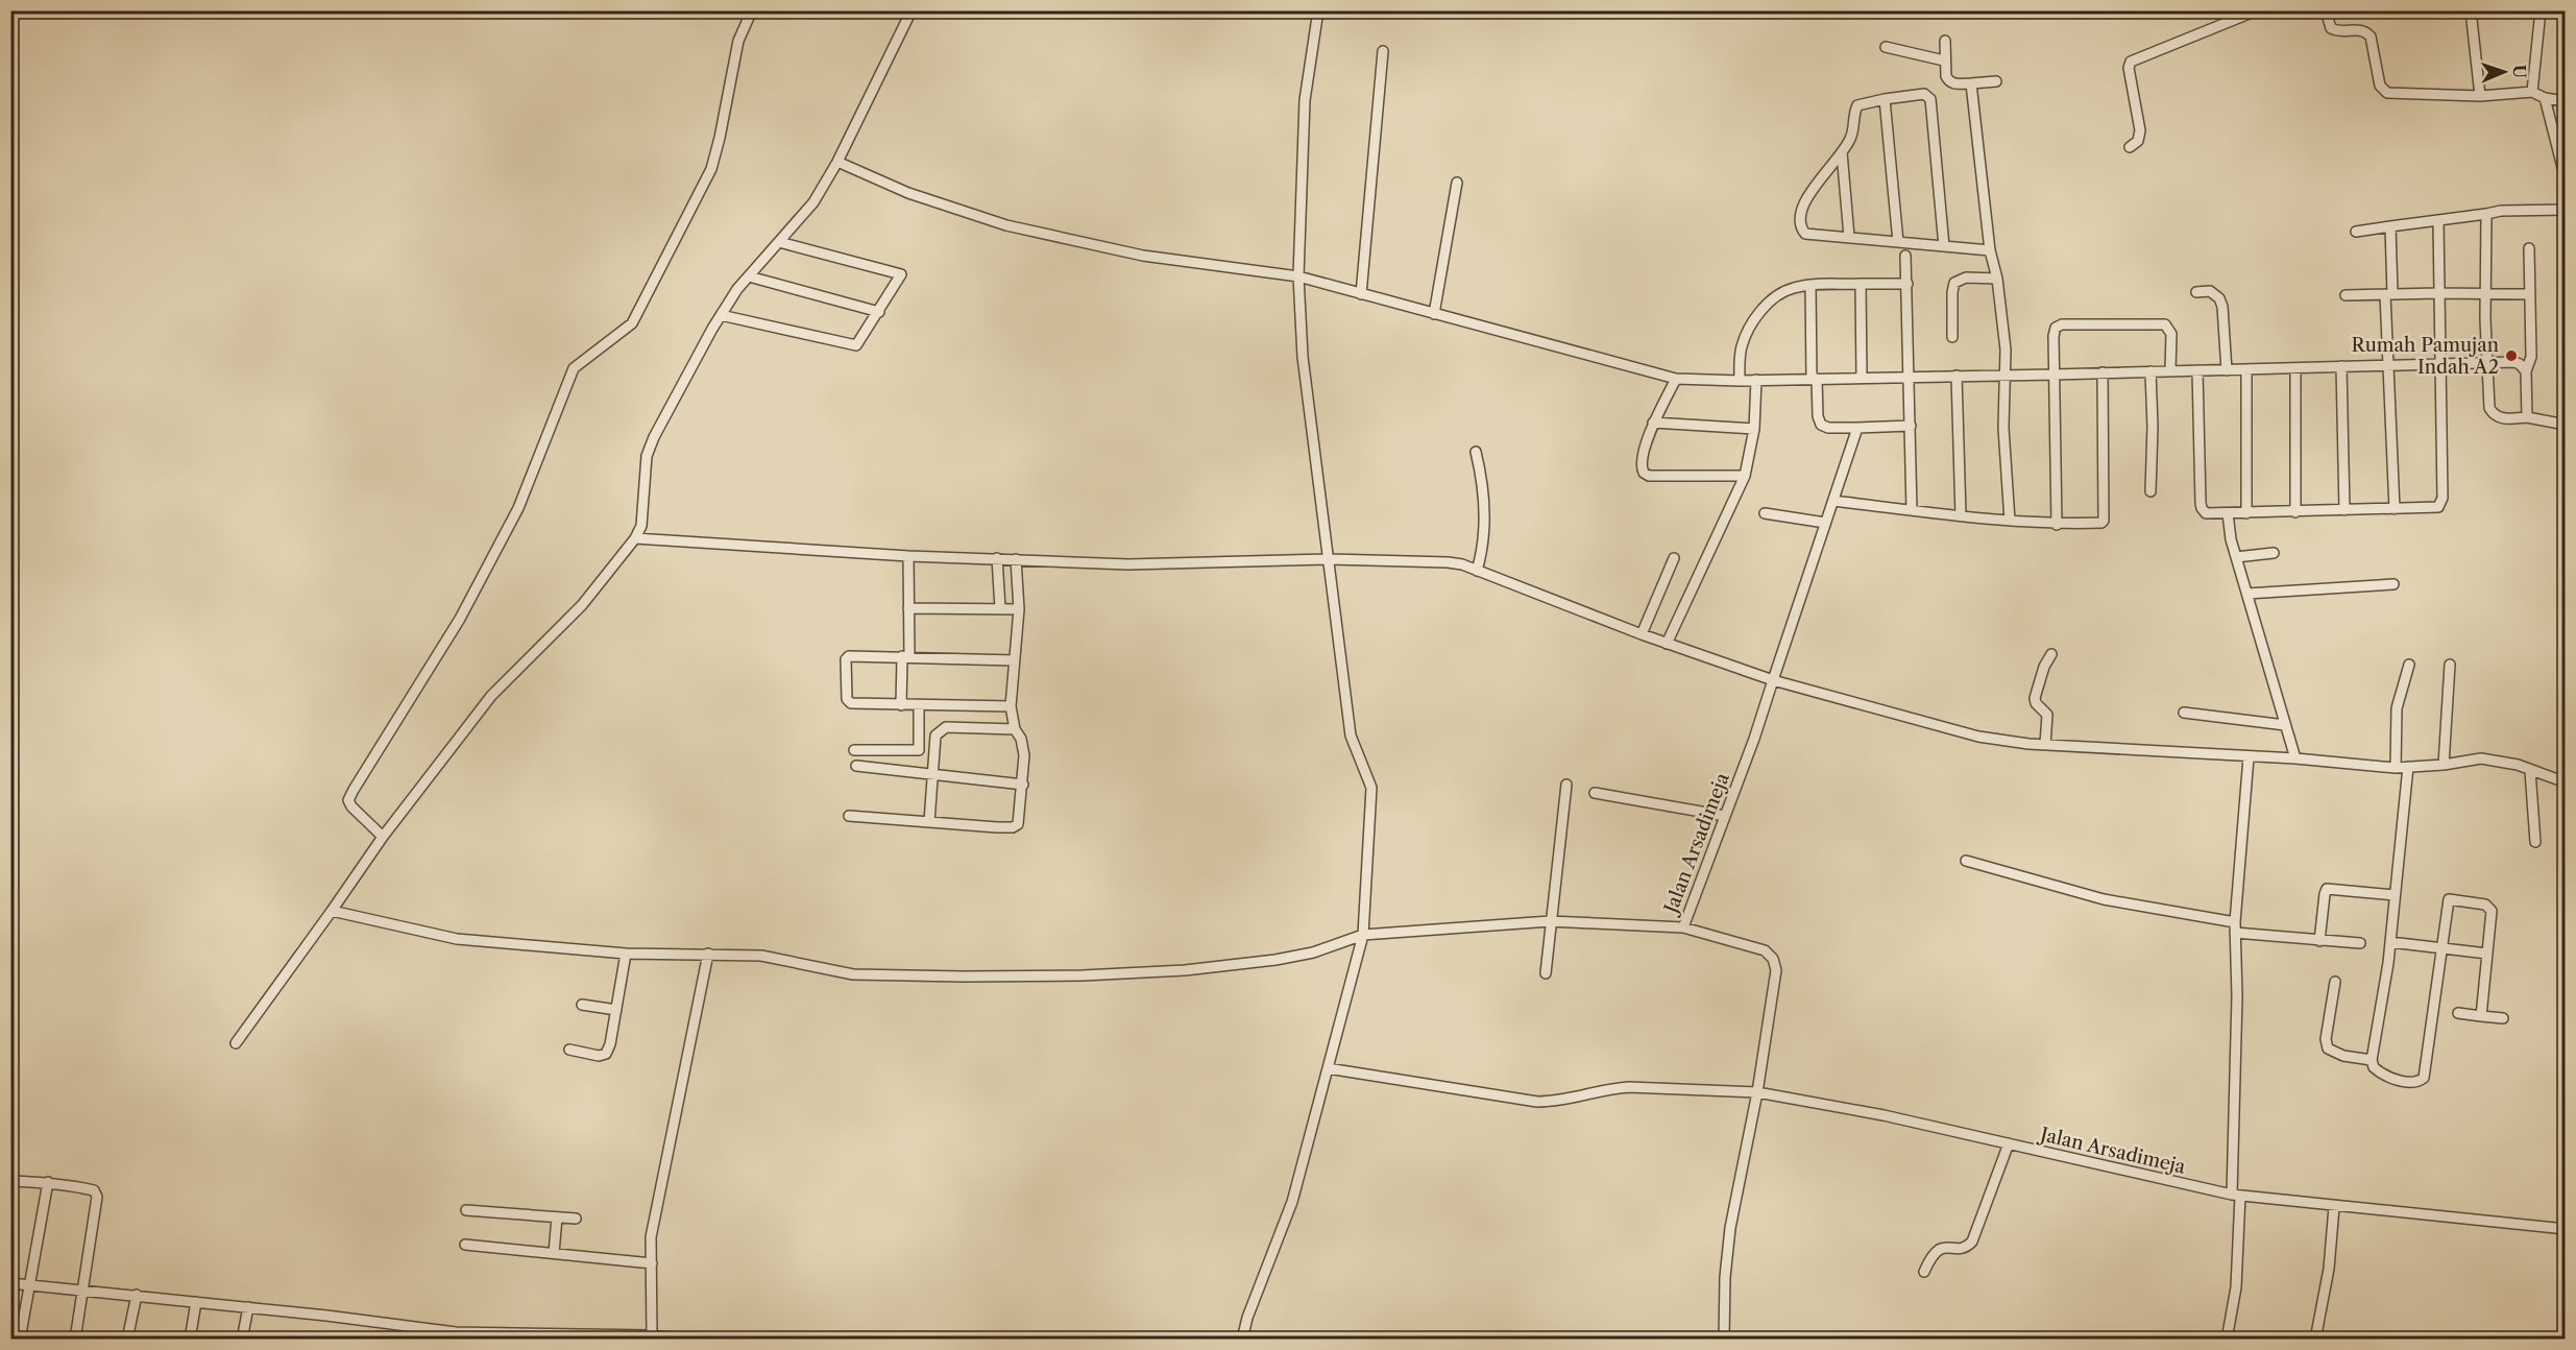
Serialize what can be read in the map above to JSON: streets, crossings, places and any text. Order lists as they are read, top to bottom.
{
  "streets": {
    "street": ["Jalan Arsadimeja"]
  },
  "places": ["Rumah Pamujan Indah A2"],
  "north": "right"
}
